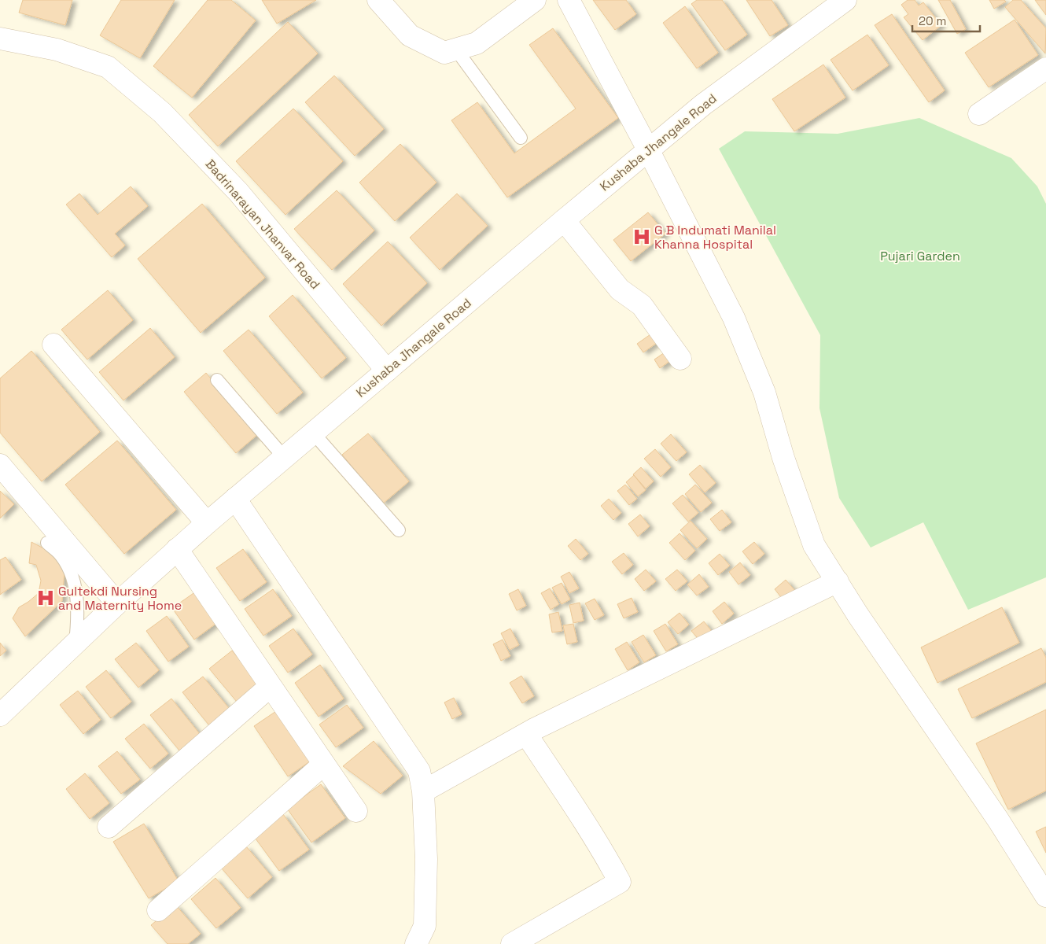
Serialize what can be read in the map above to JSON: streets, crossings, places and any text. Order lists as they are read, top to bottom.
{
  "streets": {
    "street": ["Kushaba Jhangale Road", "Badrinarayan Jhanvar Road"]
  },
  "crossings": [
    ["Kushaba Jhangale Road", "Badrinarayan Jhanvar Road"]
  ],
  "parks": ["Pujari Garden"],
  "places": {
    "hospital": ["G B Indumati Manilal Khanna Hospital", "Gultekdi Nursing and Maternity Home"]
  },
  "scale_bar": "20 m"
}
